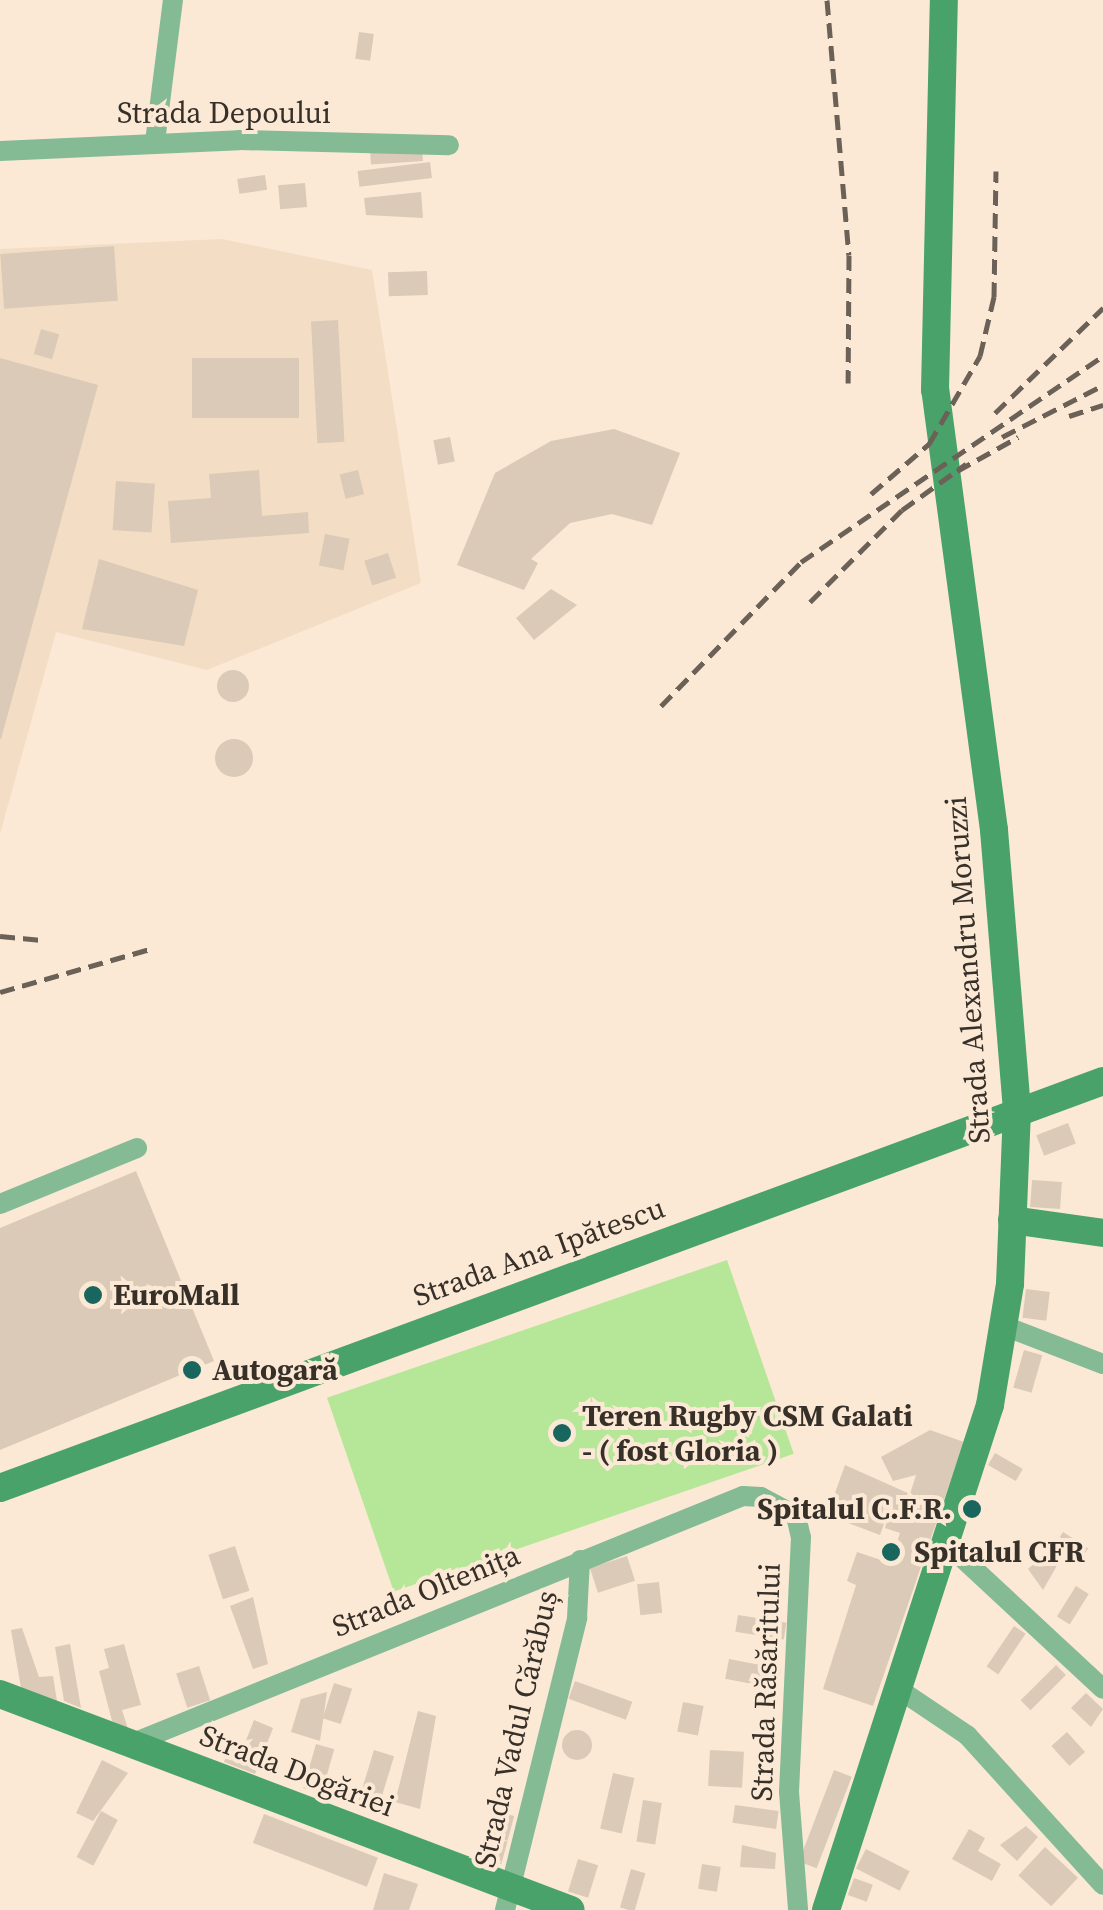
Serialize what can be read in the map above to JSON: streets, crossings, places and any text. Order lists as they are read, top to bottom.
{
  "streets": {
    "street": [
      "Strada Depoului",
      "Strada Alexandru Moruzzi",
      "Strada Ana Ipătescu",
      "Strada Oltenița",
      "Strada Răsăritului",
      "Strada Vadul Cărăbuș",
      "Strada Dogăriei"
    ]
  },
  "crossings": [
    ["Strada Alexandru Moruzzi", "Strada Ana Ipătescu"],
    ["Strada Oltenița", "Strada Răsăritului"],
    ["Strada Oltenița", "Strada Vadul Cărăbuș"],
    ["Strada Oltenița", "Strada Dogăriei"],
    ["Strada Vadul Cărăbuș", "Strada Dogăriei"]
  ],
  "places": [
    "EuroMall",
    "Autogară",
    "Teren Rugby CSM Galati - ( fost Gloria )",
    "Spitalul C.F.R.",
    "Spitalul CFR"
  ]
}
